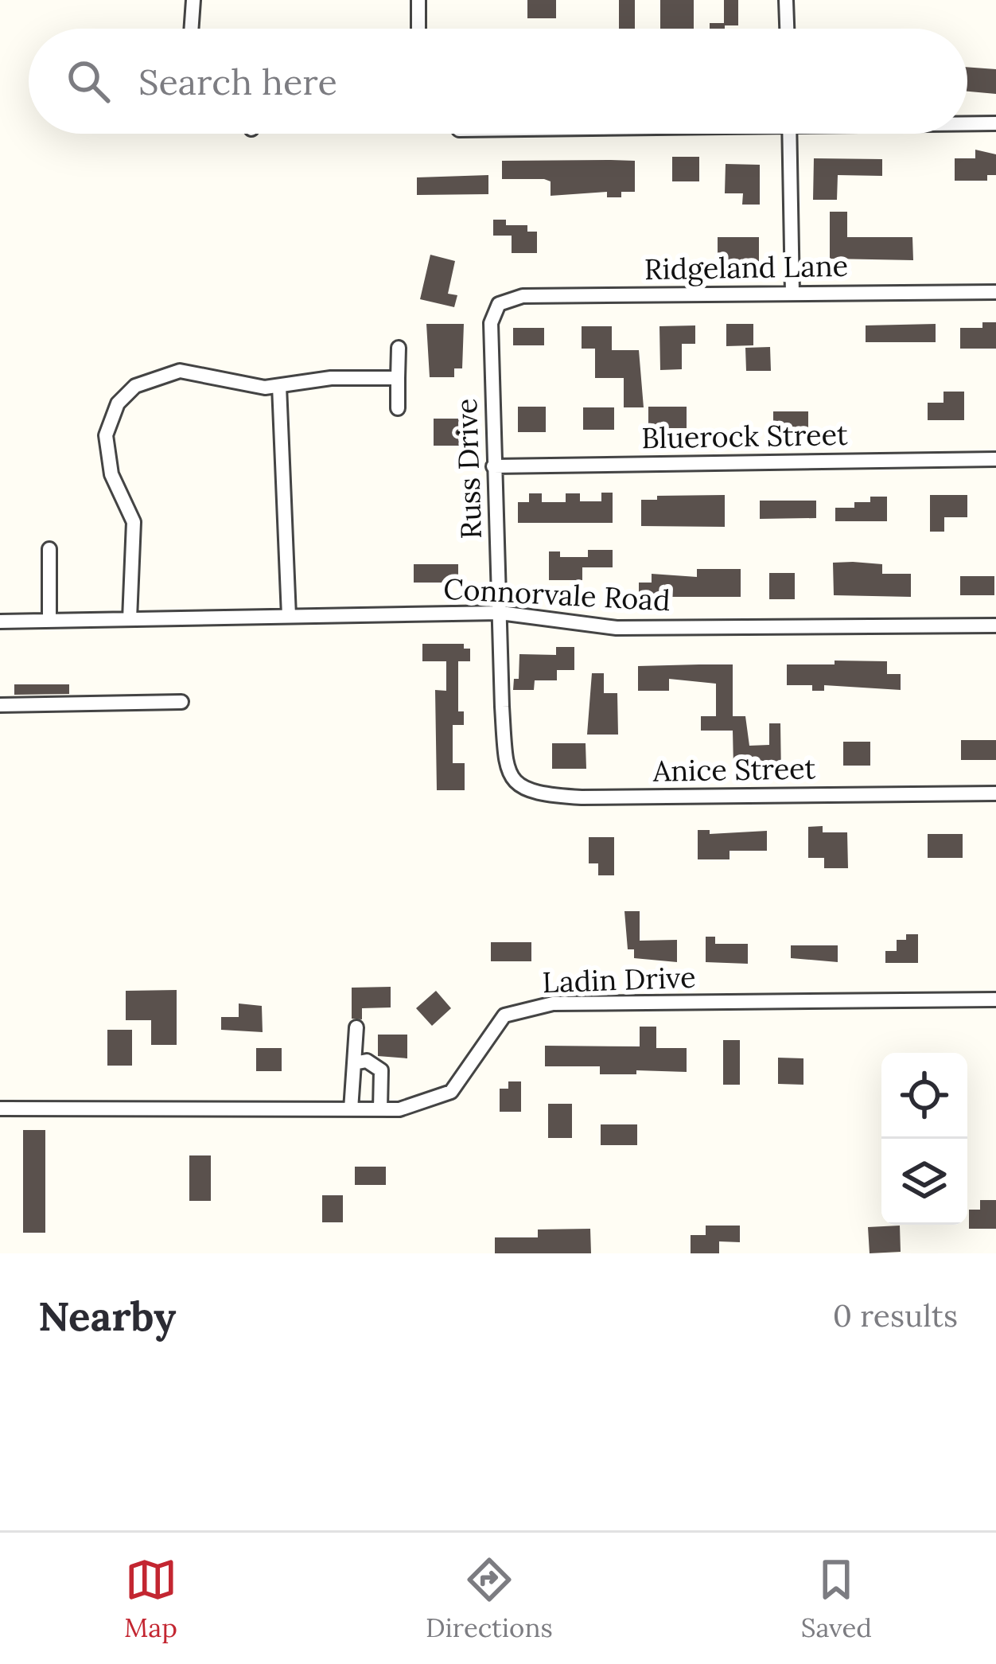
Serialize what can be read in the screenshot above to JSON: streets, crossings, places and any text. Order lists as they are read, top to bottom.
{
  "streets": {
    "street": [
      "Ridgeland Lane",
      "Bluerock Street",
      "Russ Drive",
      "Connorvale Road",
      "Anice Street",
      "Ladin Drive"
    ]
  },
  "crossings": [
    ["Ridgeland Lane", "Russ Drive"],
    ["Bluerock Street", "Russ Drive"],
    ["Russ Drive", "Connorvale Road"],
    ["Russ Drive", "Anice Street"]
  ],
  "page": {
    "search": "Search here",
    "heading": ["Nearby", "0 results"],
    "nav": ["Map", "Directions", "Saved"]
  }
}
